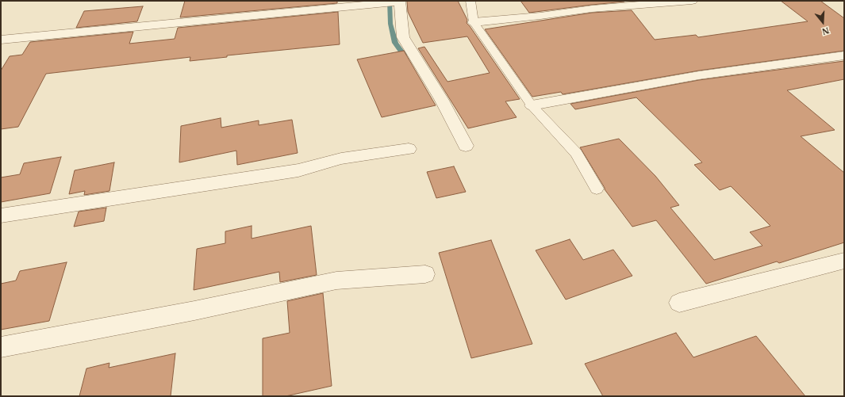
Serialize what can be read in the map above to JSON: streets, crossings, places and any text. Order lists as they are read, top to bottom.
{
  "north": "bottom"
}
